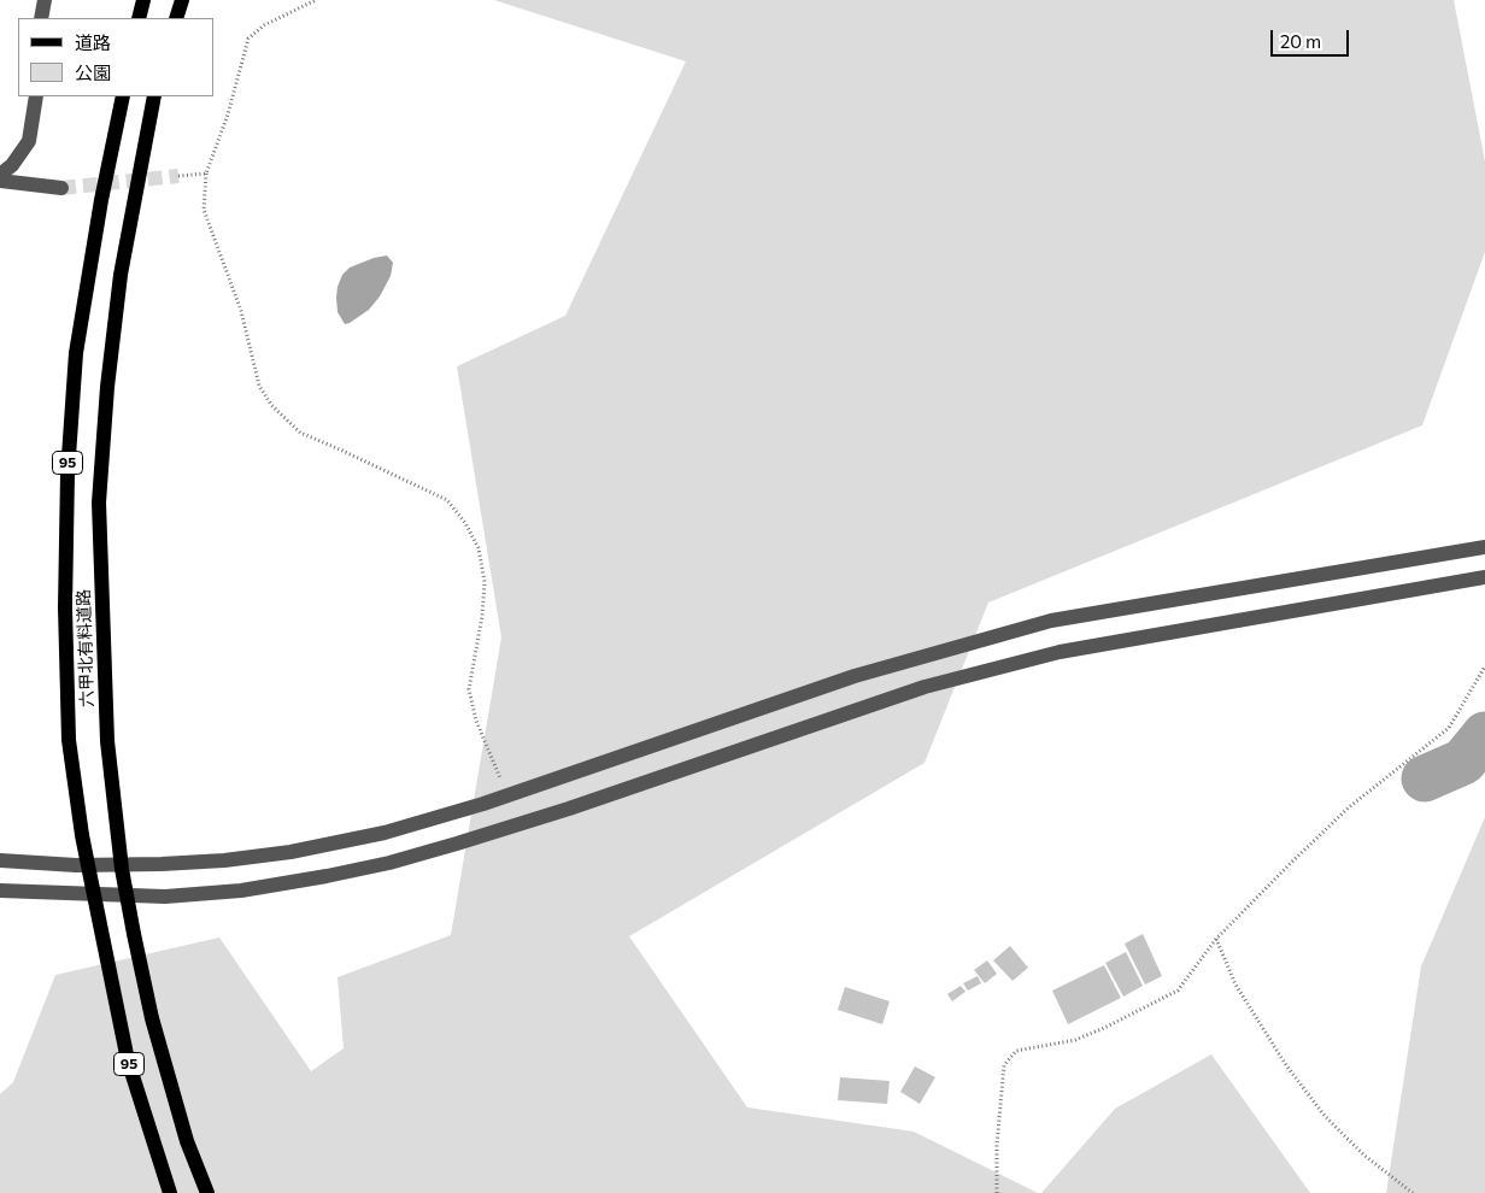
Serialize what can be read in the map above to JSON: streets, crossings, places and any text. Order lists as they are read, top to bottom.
{
  "streets": {
    "main road": ["95", "六甲北有料道路"]
  },
  "legend": ["道路", "公園"],
  "scale_bar": "20 m"
}
